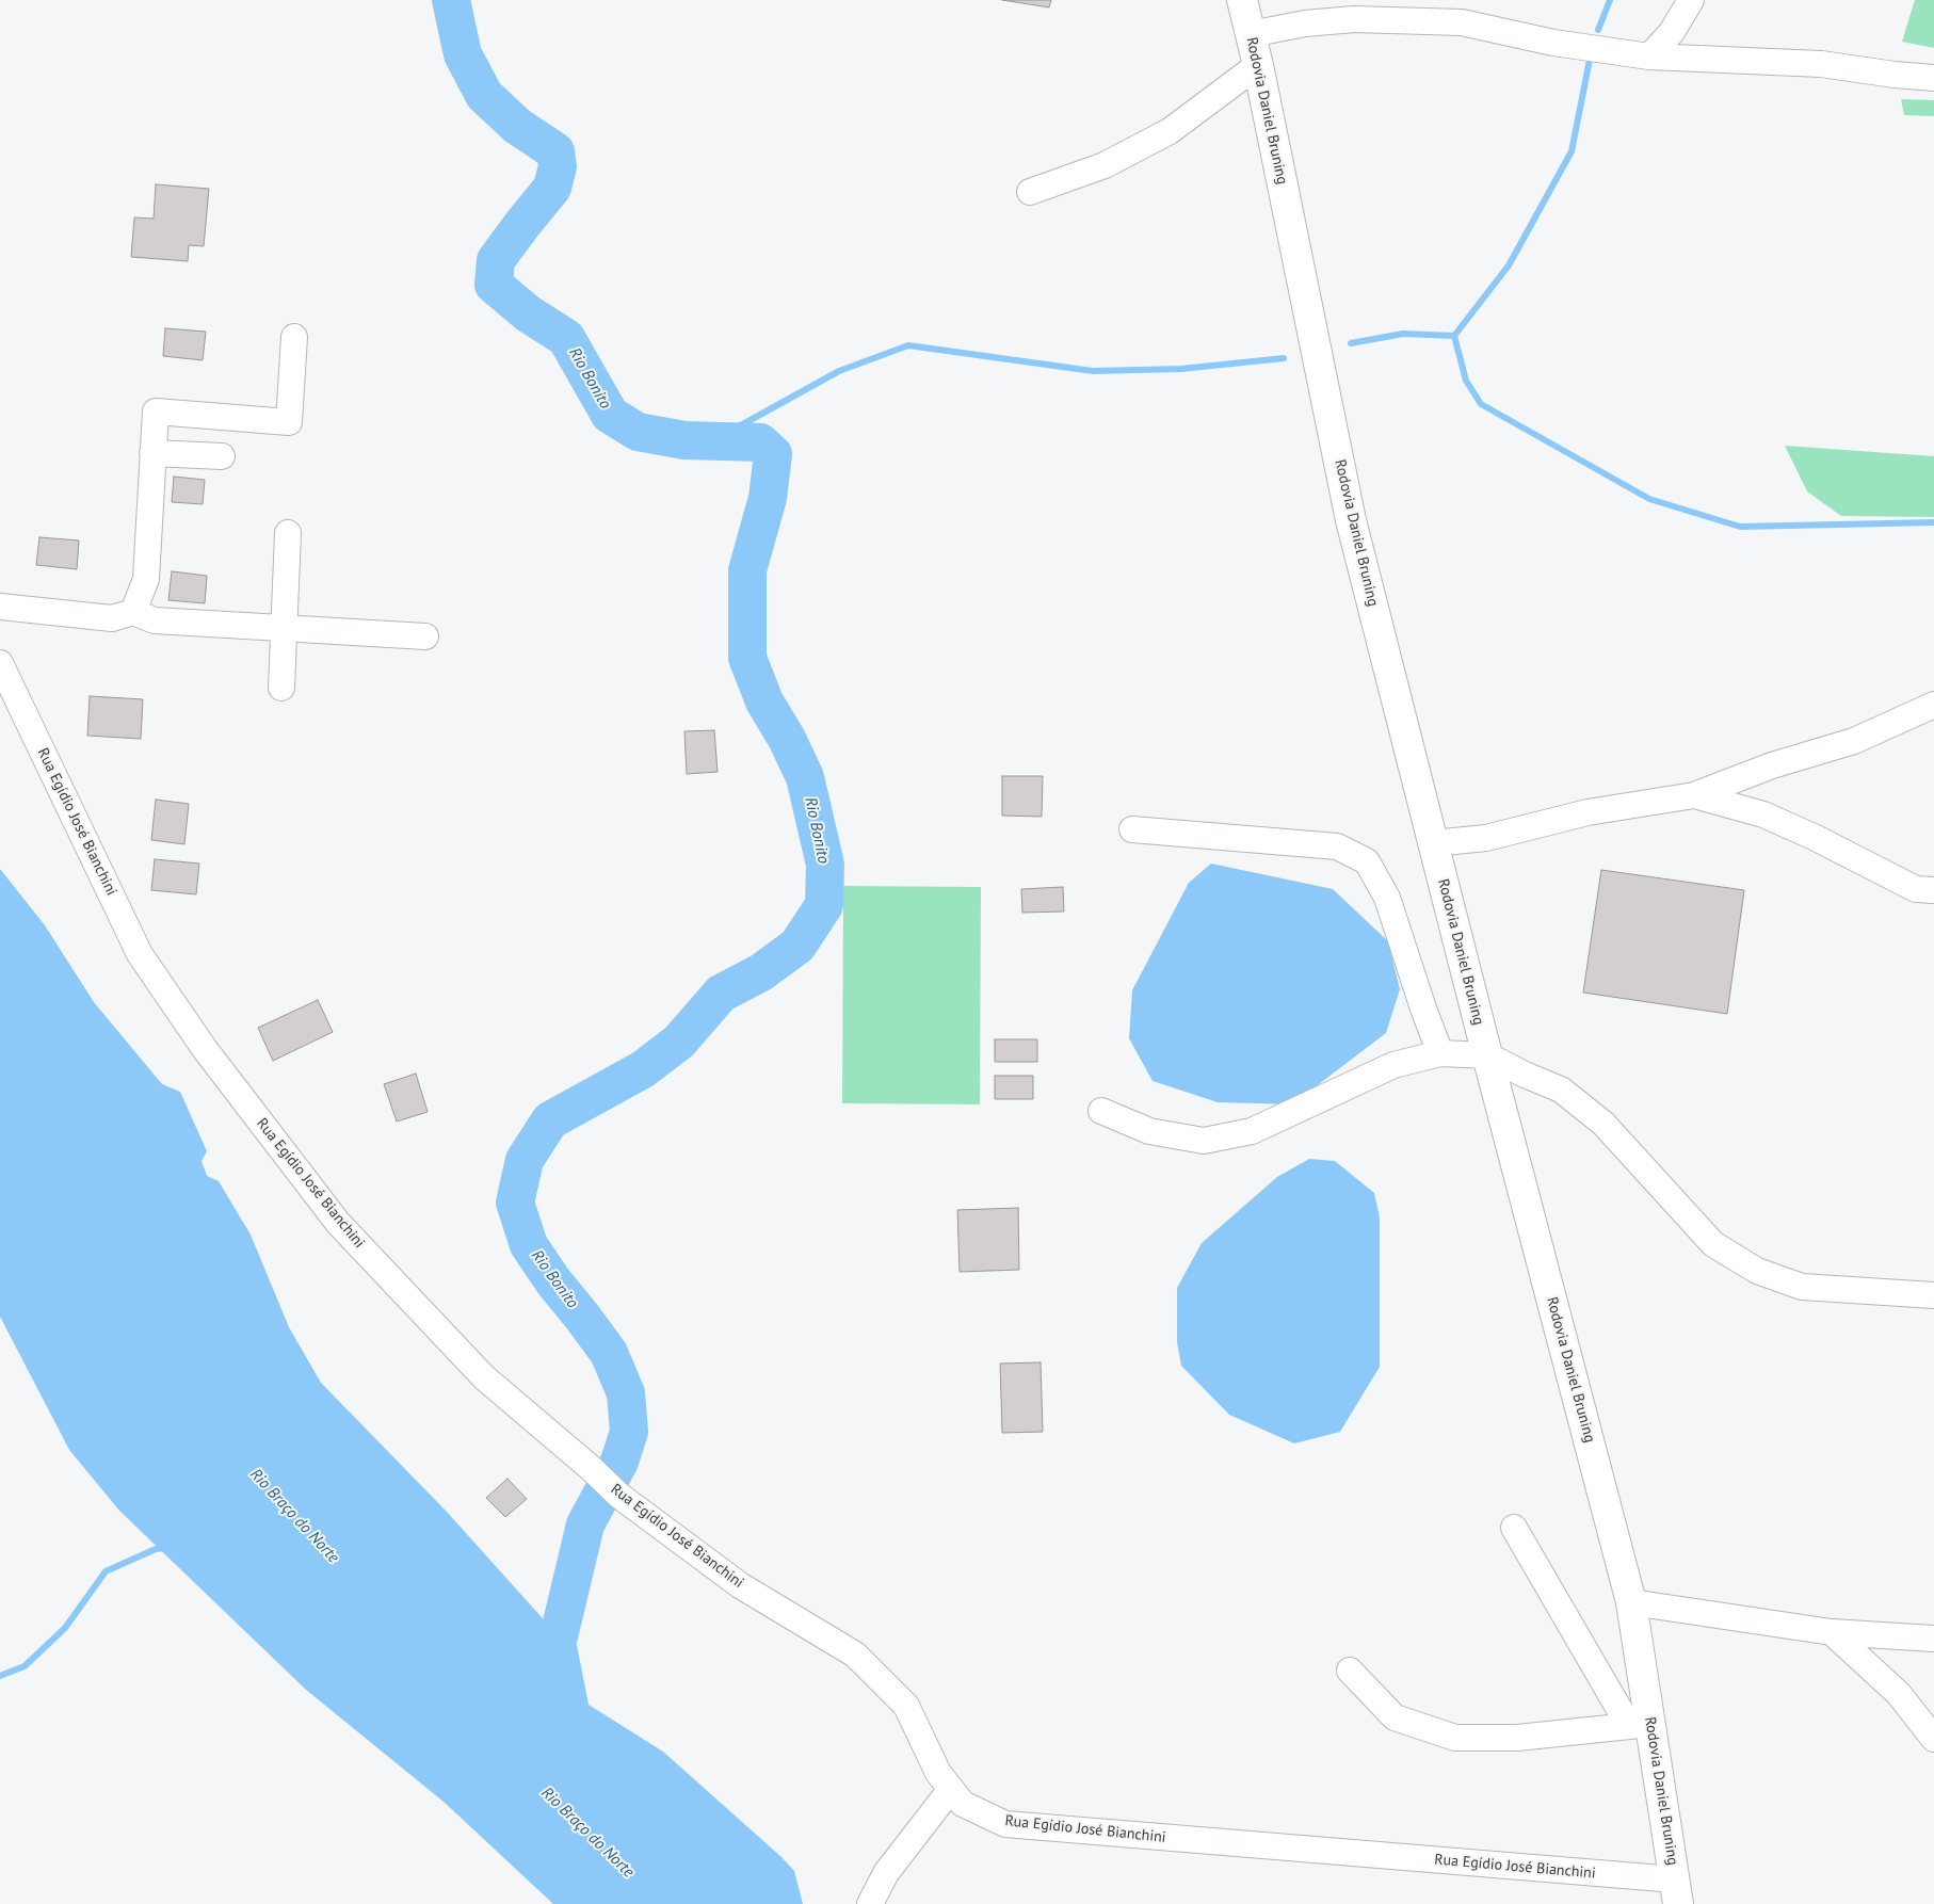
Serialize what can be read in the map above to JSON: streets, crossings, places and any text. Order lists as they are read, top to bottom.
{
  "streets": {
    "main road": ["Rodovia Daniel Bruning"],
    "street": ["Rua Egídio José Bianchini"]
  },
  "crossings": [
    ["Rodovia Daniel Bruning", "Rua Egídio José Bianchini"]
  ],
  "water": ["Rio Bonito", "Rio Braço do Norte"]
}
